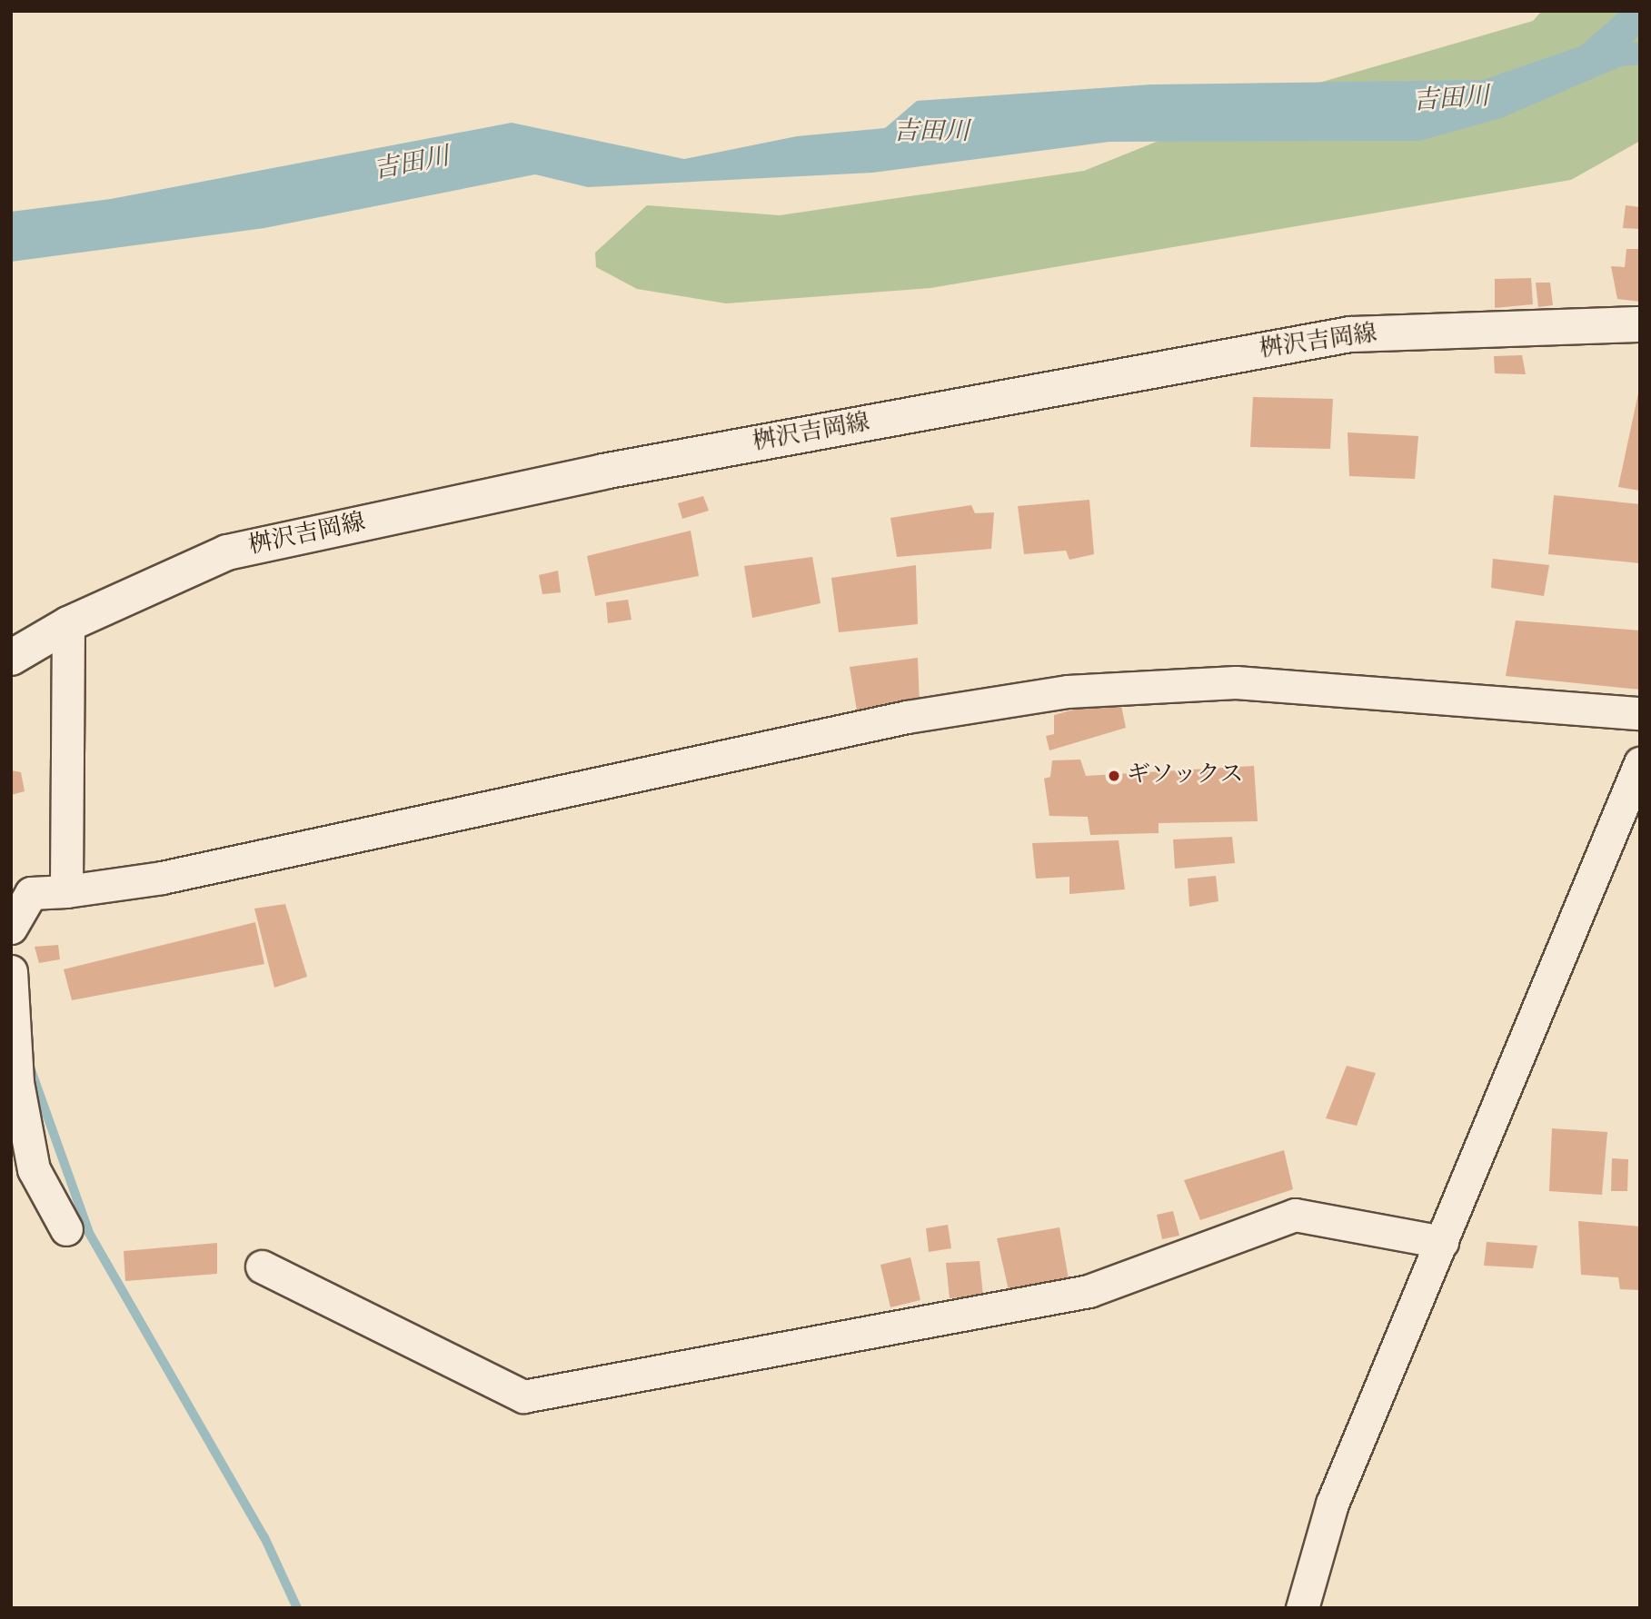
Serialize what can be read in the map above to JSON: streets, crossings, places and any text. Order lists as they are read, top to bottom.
{
  "streets": {
    "main road": ["桝沢吉岡線"]
  },
  "water": ["吉田川"],
  "places": ["ギソックス"]
}
